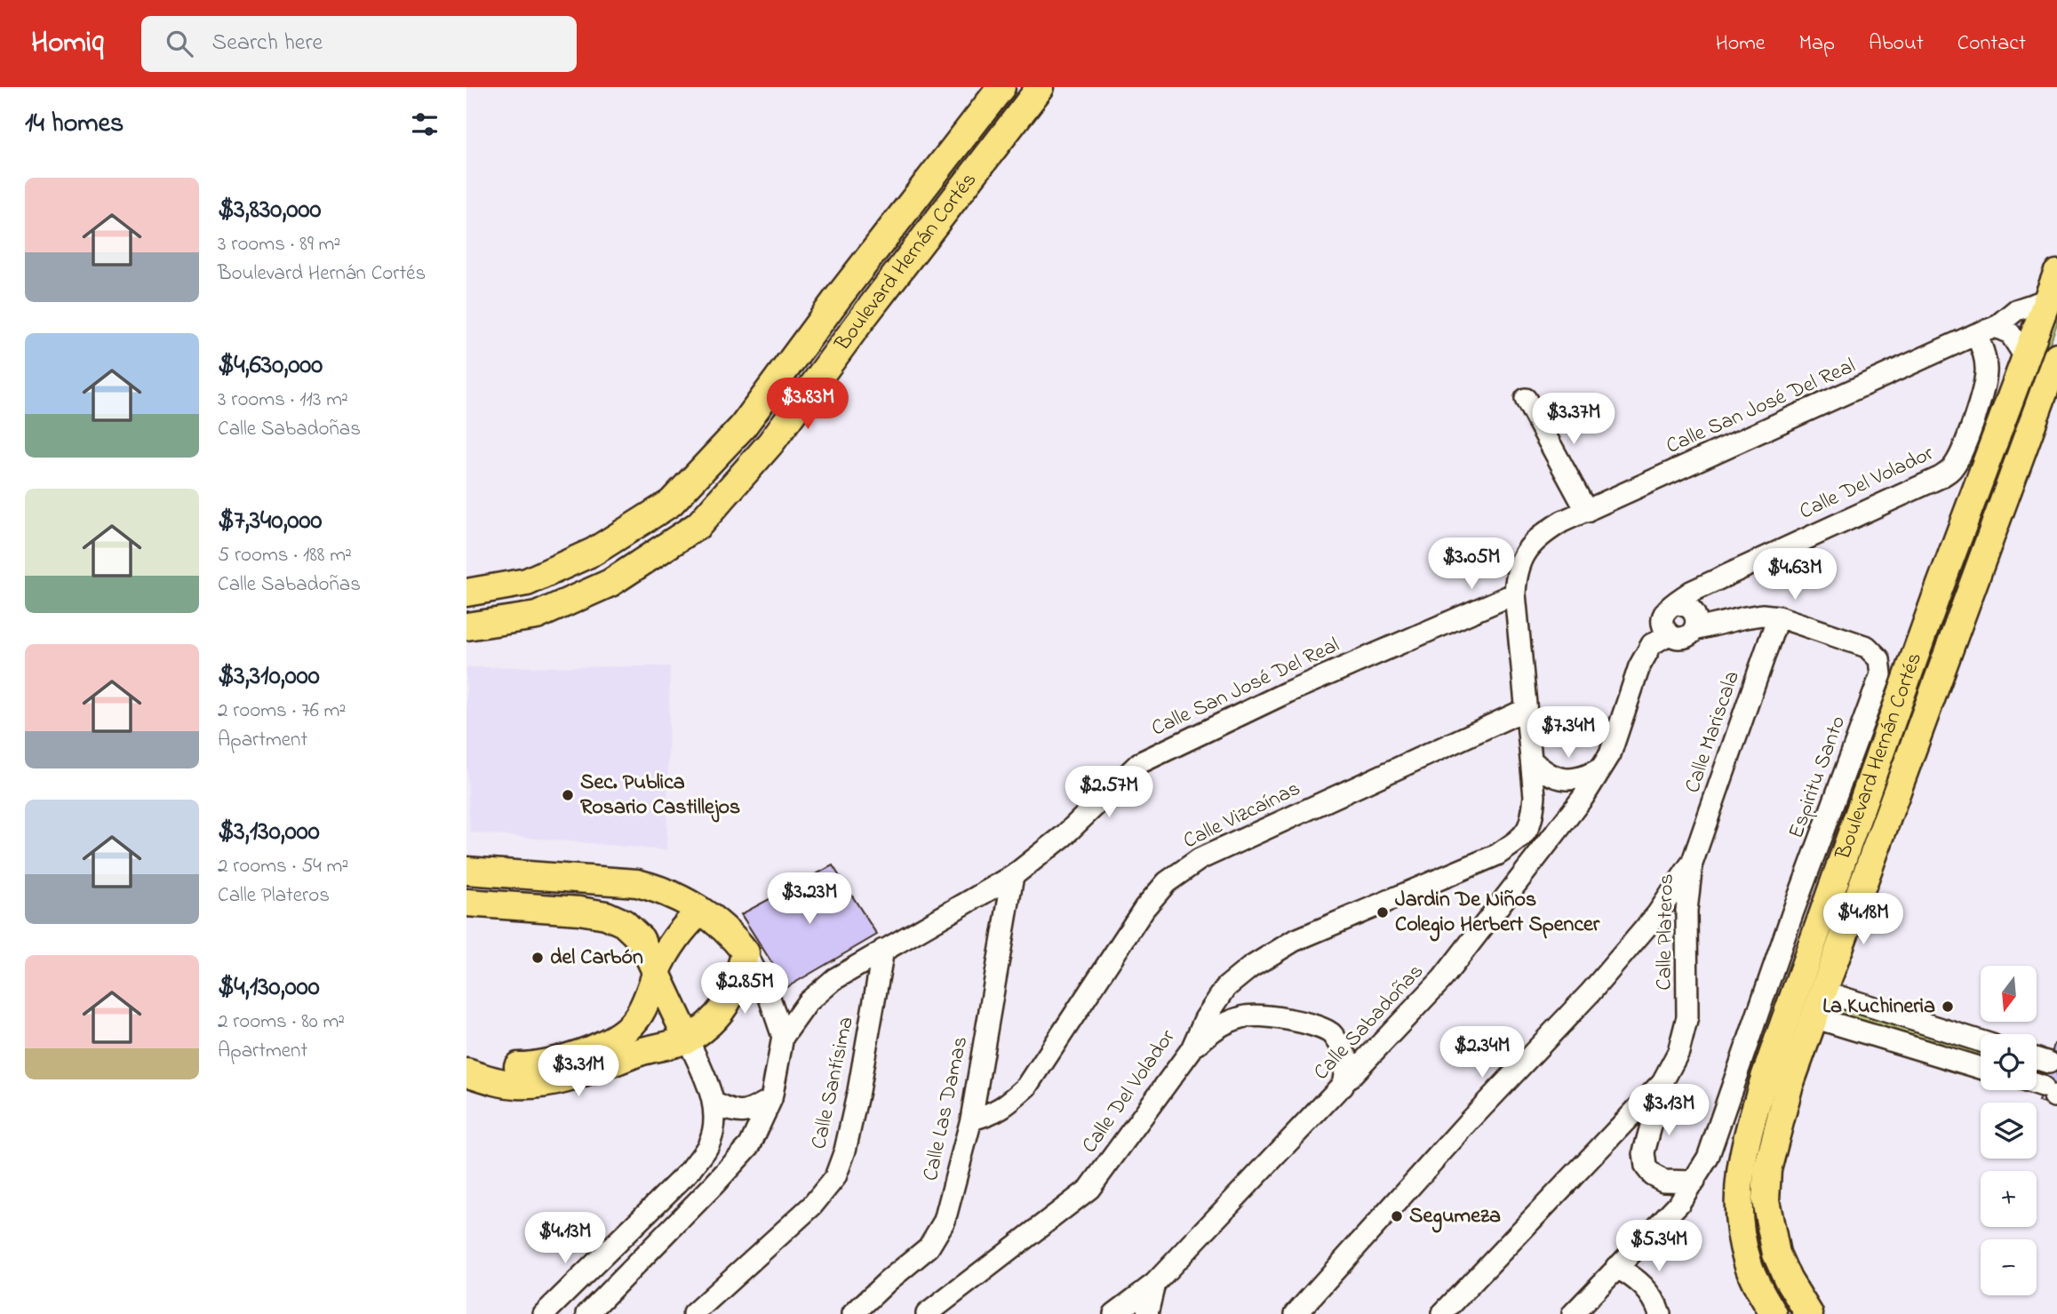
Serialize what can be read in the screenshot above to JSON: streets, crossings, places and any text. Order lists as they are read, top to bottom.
{
  "streets": {
    "main road": ["Boulevard Hernán Cortés"],
    "street": [
      "Calle San José Del Real",
      "Calle Del Volador",
      "Calle Mariscala",
      "Espiritu Santo",
      "Calle Vizcaínas",
      "Calle Plateros",
      "Calle Sabadoñas",
      "Calle Santísima",
      "Calle Las Damas"
    ]
  },
  "crossings": [
    ["Boulevard Hernán Cortés", "Calle San José Del Real"],
    ["Calle San José Del Real", "Calle Del Volador"],
    ["Calle San José Del Real", "Calle Vizcaínas"],
    ["Calle San José Del Real", "Calle Santísima"],
    ["Calle San José Del Real", "Calle Las Damas"],
    ["Calle Del Volador", "Calle Vizcaínas"],
    ["Calle Del Volador", "Calle Sabadoñas"],
    ["Calle Mariscala", "Espiritu Santo"],
    ["Calle Mariscala", "Calle Plateros"],
    ["Espiritu Santo", "Calle Plateros"],
    ["Calle Vizcaínas", "Calle Las Damas"]
  ],
  "places": [
    "Sec. Publica Rosario Castillejos",
    "Jardin De Niños Colegio Herbert Spencer",
    "del Carbón",
    "La Kuchineria",
    "Segumeza"
  ],
  "north": "bottom",
  "page": {
    "header": "Homiq",
    "search": "Search here",
    "nav": [
      "Home",
      "Map",
      "About",
      "Contact"
    ],
    "heading": "14 homes",
    "list": [
      {
        "name": "$3,830,000",
        "note": "3 rooms · 89 m² · Boulevard Hernán Cortés"
      },
      {
        "name": "$4,630,000",
        "note": "3 rooms · 113 m² · Calle Sabadoñas"
      },
      {
        "name": "$7,340,000",
        "note": "5 rooms · 188 m² · Calle Sabadoñas"
      },
      {
        "name": "$3,310,000",
        "note": "2 rooms · 76 m² · Apartment"
      },
      {
        "name": "$3,130,000",
        "note": "2 rooms · 54 m² · Calle Plateros"
      },
      {
        "name": "$4,130,000",
        "note": "2 rooms · 80 m² · Apartment"
      }
    ],
    "price": [
      "$3.83M",
      "$3.37M",
      "$3.05M",
      "$4.63M",
      "$7.34M",
      "$2.57M",
      "$3.23M",
      "$4.18M",
      "$2.85M",
      "$2.34M",
      "$3.31M",
      "$3.13M",
      "$4.13M",
      "$5.34M"
    ],
    "map_buttons": ["+", "−"]
  }
}
